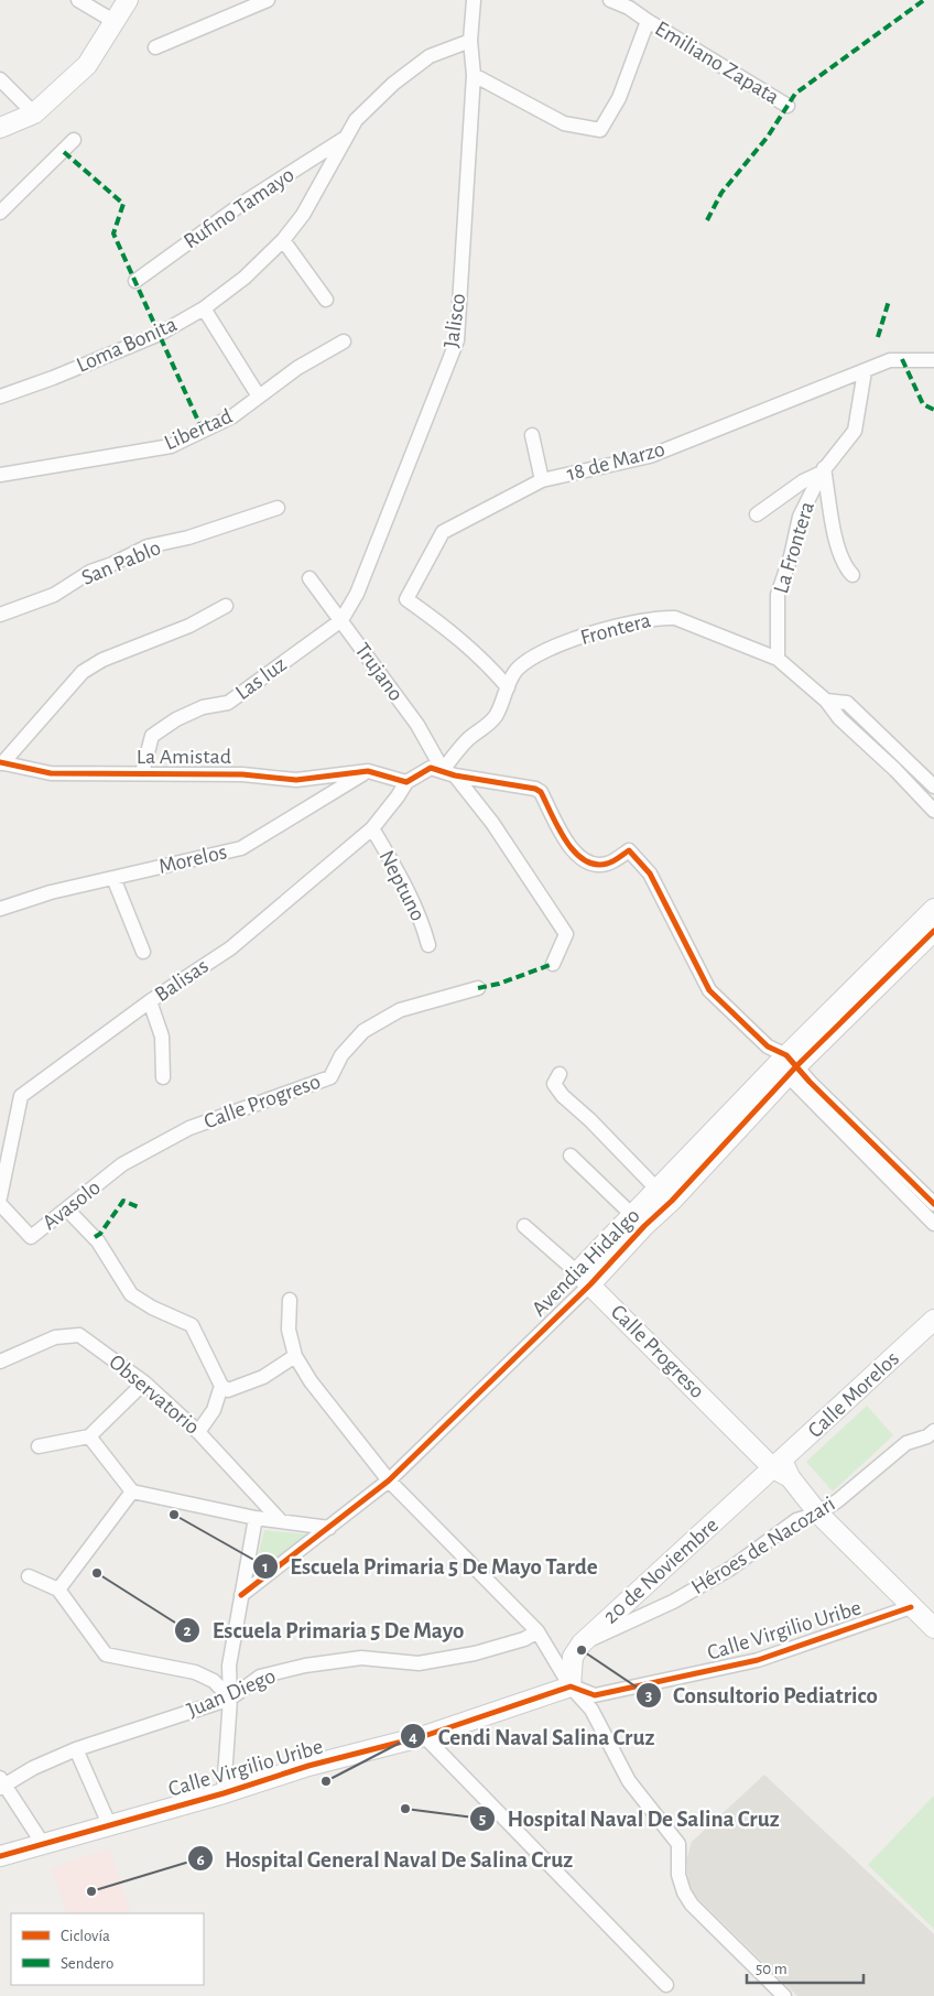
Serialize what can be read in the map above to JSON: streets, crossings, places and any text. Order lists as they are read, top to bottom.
{
  "streets": {
    "street": [
      "Emiliano Zapata",
      "Rufino Tamayo",
      "Jalisco",
      "Loma Bonita",
      "Libertad",
      "18 de Marzo",
      "La Frontera",
      "San Pablo",
      "Frontera",
      "Trujano",
      "Las luz",
      "La Amistad",
      "Morelos",
      "Neptuno",
      "Balisas",
      "Calle Progreso",
      "Avasolo",
      "Avendia Hidalgo",
      "Observatorio",
      "Calle Morelos",
      "Héroes de Nacozari",
      "20 de Noviembre",
      "Calle Virgilio Uribe",
      "Juan Diego"
    ]
  },
  "crossings": [
    ["Rufino Tamayo", "Loma Bonita"],
    ["Jalisco", "Trujano"],
    ["Jalisco", "Las luz"],
    ["18 de Marzo", "Frontera"],
    ["La Frontera", "Frontera"],
    ["Frontera", "Trujano"],
    ["Trujano", "Las luz"],
    ["Las luz", "La Amistad"],
    ["La Amistad", "Morelos"],
    ["Neptuno", "Balisas"],
    ["Calle Progreso", "Avasolo"],
    ["Calle Progreso", "Avendia Hidalgo"],
    ["Calle Progreso", "Calle Morelos"],
    ["Calle Progreso", "Héroes de Nacozari"],
    ["Calle Progreso", "20 de Noviembre"],
    ["Calle Progreso", "Calle Virgilio Uribe"],
    ["Calle Morelos", "20 de Noviembre"],
    ["Héroes de Nacozari", "20 de Noviembre"],
    ["20 de Noviembre", "Calle Virgilio Uribe"]
  ],
  "places": [
    "Escuela Primaria 5 De Mayo Tarde",
    "Escuela Primaria 5 De Mayo",
    "Consultorio Pediatrico",
    "Cendi Naval Salina Cruz",
    "Hospital Naval De Salina Cruz",
    "Hospital General Naval De Salina Cruz"
  ],
  "legend": ["Ciclovía", "Sendero"],
  "scale_bar": "50 m"
}
